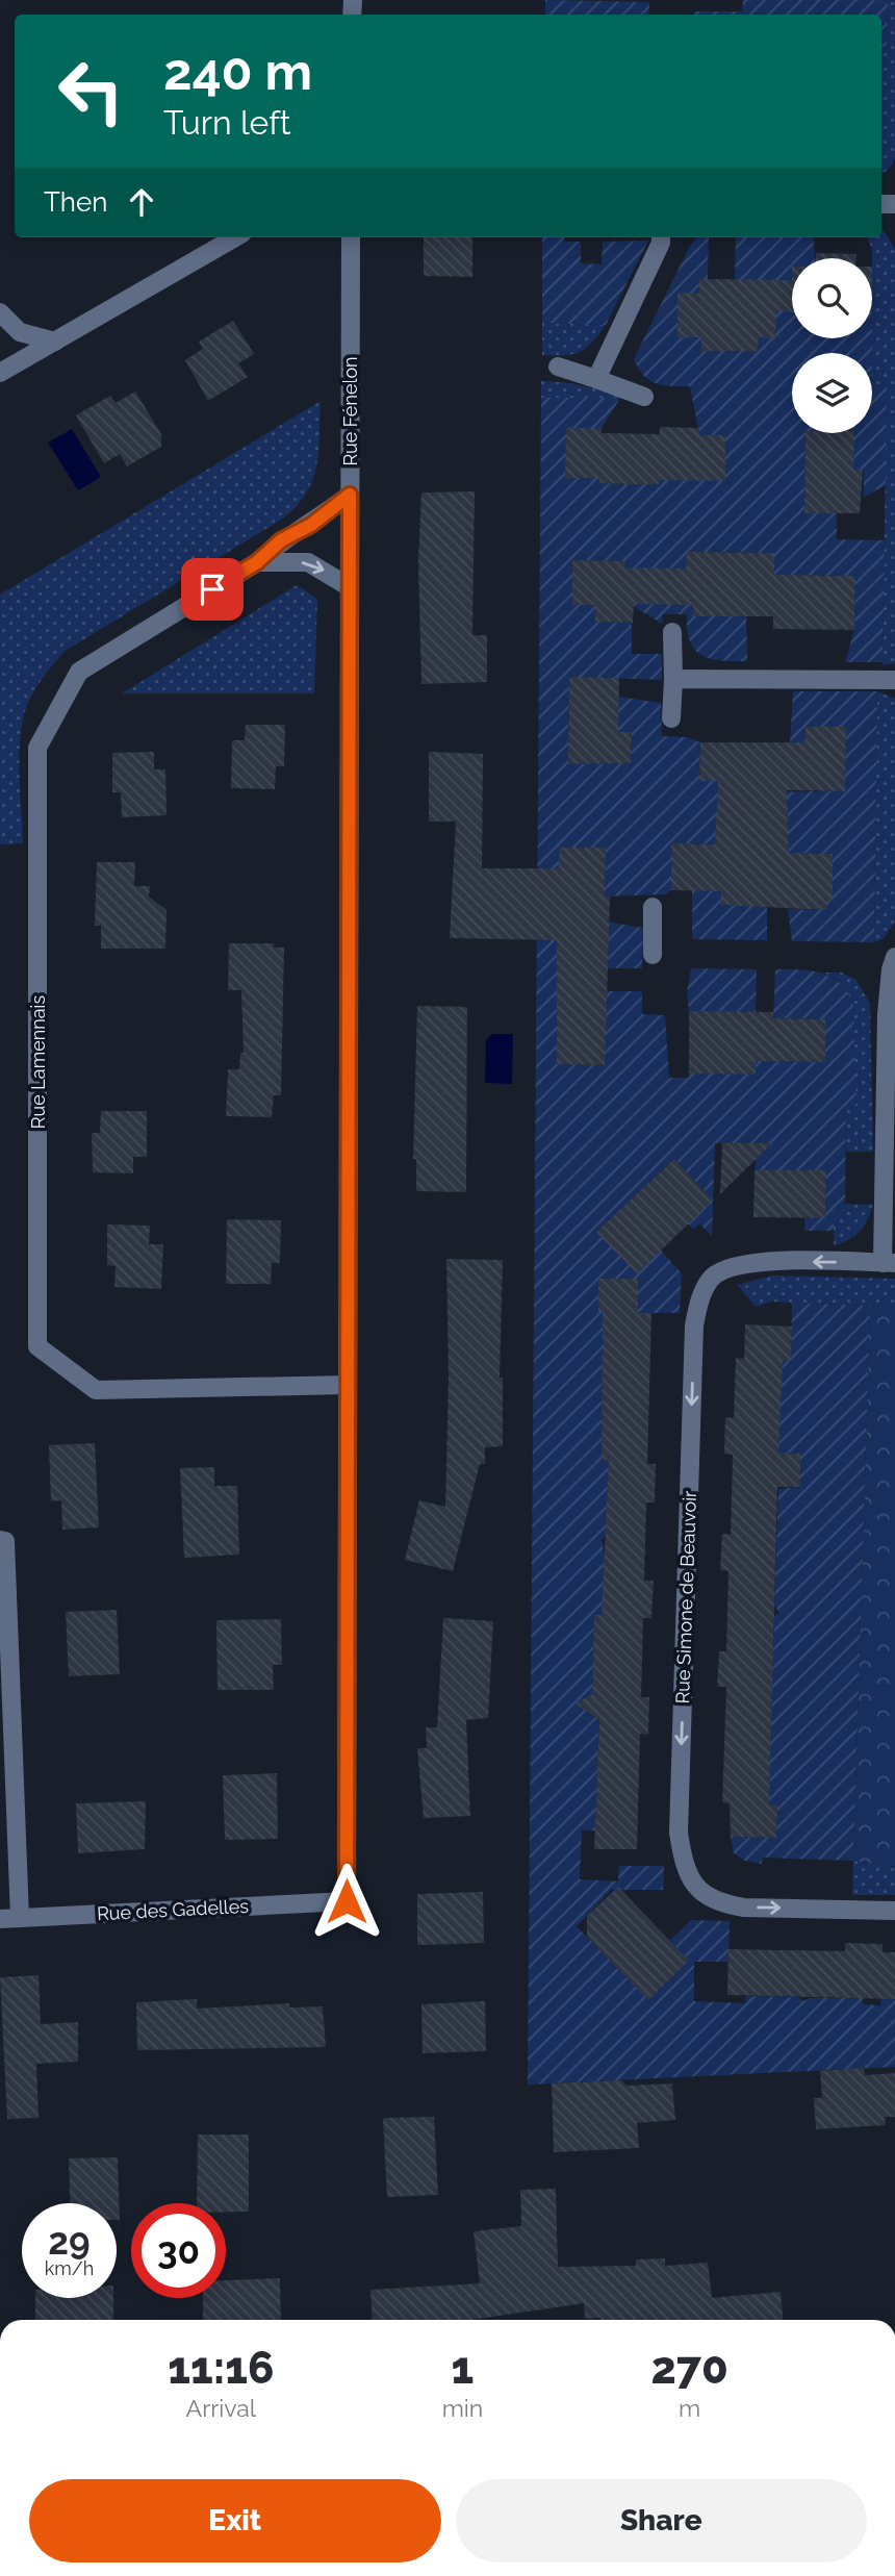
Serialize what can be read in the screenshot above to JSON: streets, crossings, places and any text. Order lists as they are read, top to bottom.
{
  "streets": {
    "street": [
      "Rue Fénelon",
      "Rue Lamennais",
      "Rue Simone de Beauvoir",
      "Rue des Gadelles"
    ]
  },
  "crossings": [
    ["Rue Fénelon", "Rue Lamennais"],
    ["Rue Fénelon", "Rue des Gadelles"]
  ],
  "page": {
    "turn": ["240 m", "Turn left"],
    "then": "Then",
    "speed": "29 km/h",
    "limit": "30",
    "eta": [
      "11:16",
      "Arrival",
      "1",
      "min",
      "270",
      "m"
    ],
    "buttons": ["Exit", "Share"]
  }
}
